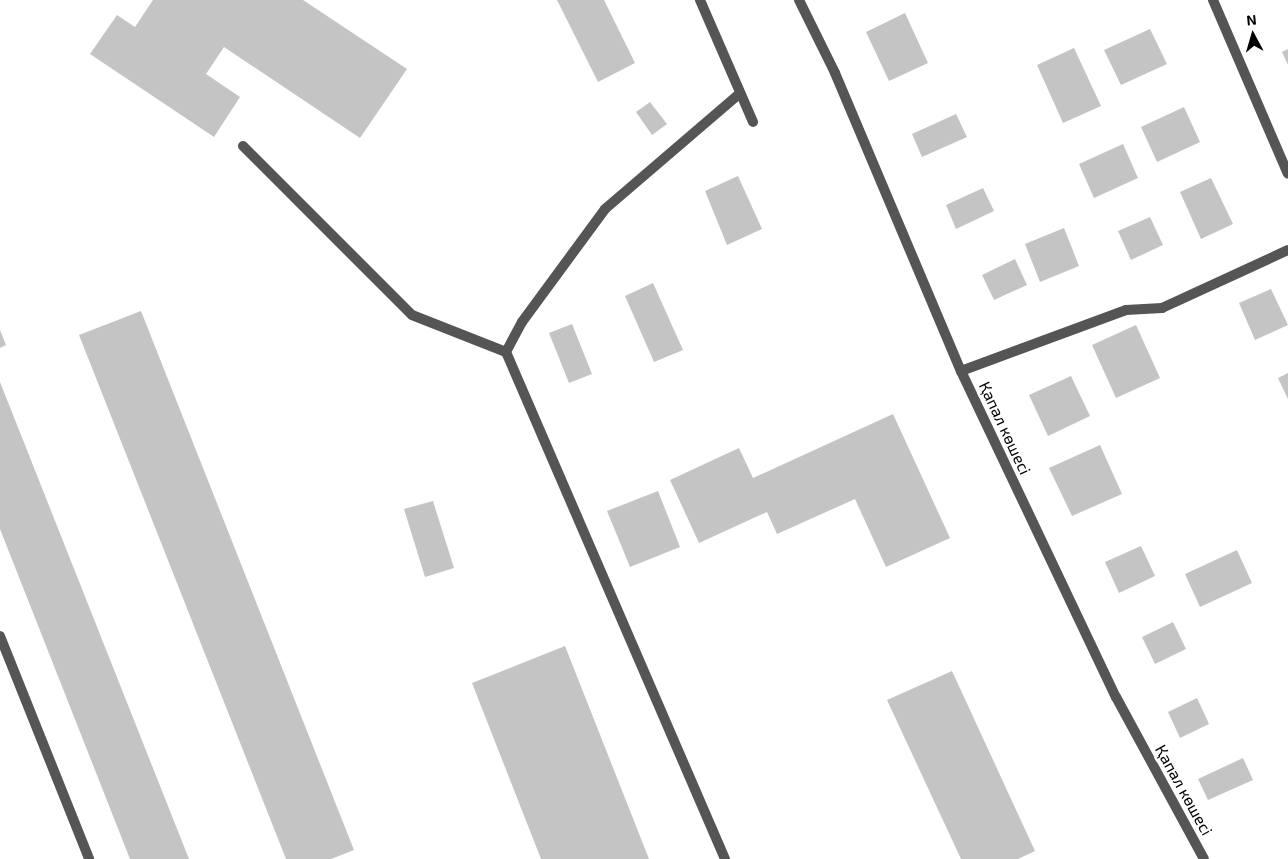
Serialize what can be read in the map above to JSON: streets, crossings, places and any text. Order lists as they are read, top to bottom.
{
  "streets": {
    "street": ["Қапал көшесі"]
  },
  "north": "top"
}
